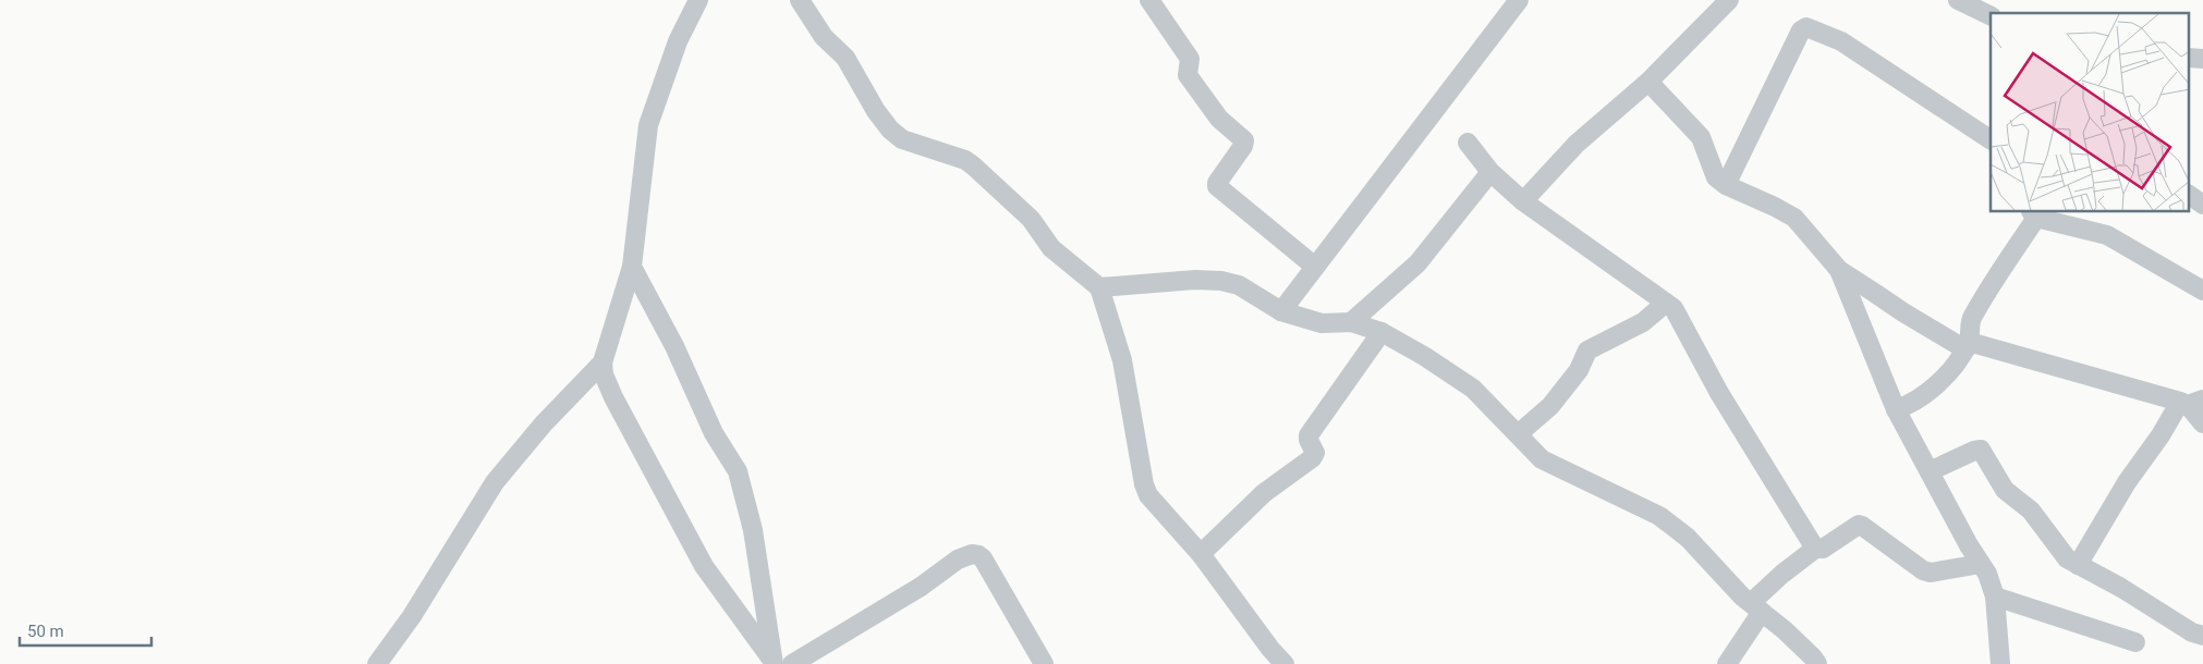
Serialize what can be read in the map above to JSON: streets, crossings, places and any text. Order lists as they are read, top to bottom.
{
  "scale_bar": "50 m"
}
